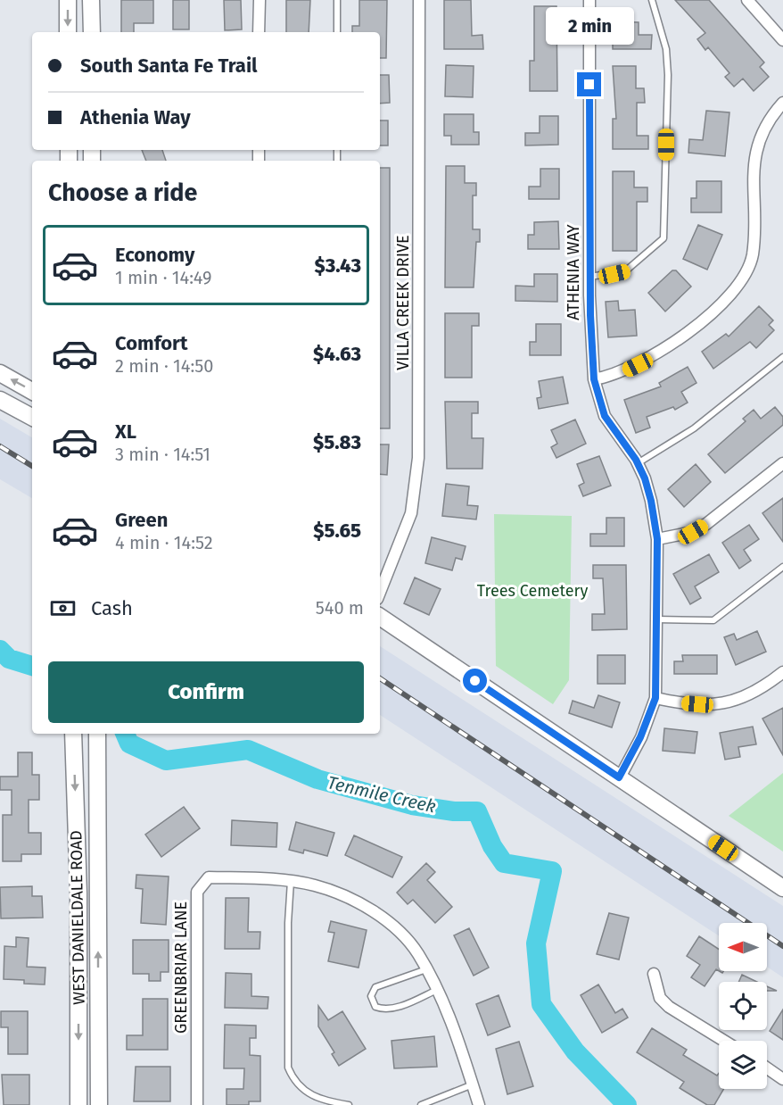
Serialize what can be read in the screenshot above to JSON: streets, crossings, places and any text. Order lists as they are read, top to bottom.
{
  "streets": {
    "main road": ["WEST DANIELDALE ROAD"],
    "street": ["ATHENIA WAY", "VILLA CREEK DRIVE", "GREENBRIAR LANE"]
  },
  "water": ["Tenmile Creek"],
  "parks": ["Trees Cemetery"],
  "north": "left",
  "page": {
    "bubble": "2 min",
    "banner": ["South Santa Fe Trail", "Athenia Way"],
    "heading": "Choose a ride",
    "list": [
      {
        "name": "Economy",
        "note": "1 min · 14:49",
        "value": "$3.43"
      },
      {
        "name": "Comfort",
        "note": "2 min · 14:50",
        "value": "$4.63"
      },
      {
        "name": "XL",
        "note": "3 min · 14:51",
        "value": "$5.83"
      },
      {
        "name": "Green",
        "note": "4 min · 14:52",
        "value": "$5.65"
      }
    ],
    "pay": ["Cash", "540 m"],
    "buttons": "Confirm"
  }
}
